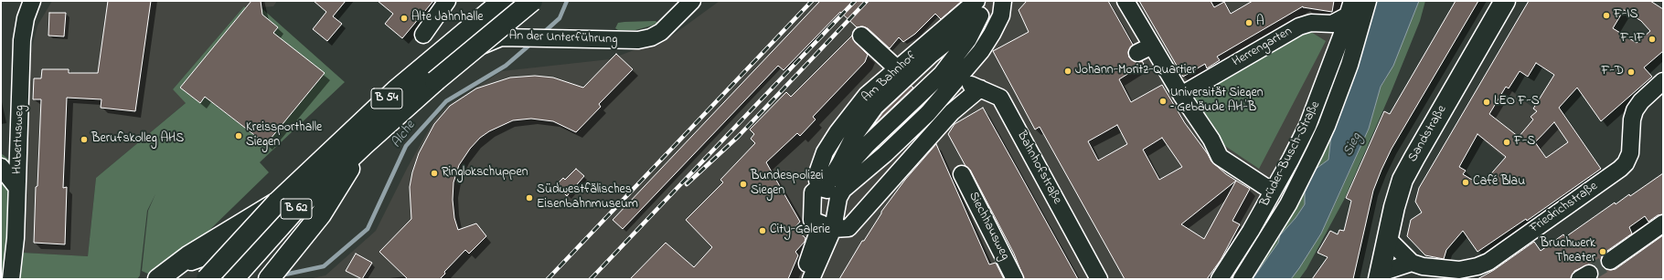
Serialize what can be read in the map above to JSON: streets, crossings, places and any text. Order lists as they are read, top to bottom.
{
  "streets": {
    "main road": ["B 54", "Sandstraße", "B 62"],
    "street": [
      "An der Unterführung",
      "Herrengarten",
      "Am Bahnhof",
      "Hubertusweg",
      "Brüder-Busch-Straße",
      "Bahnhofstraße",
      "Friedrichstraße",
      "Siechhausweg"
    ]
  },
  "crossings": [
    ["Herrengarten", "Brüder-Busch-Straße"],
    ["B 54", "B 62"]
  ],
  "water": ["Alche", "Sieg"],
  "places": [
    "F-IS",
    "Alte Jahnhalle",
    "A",
    "F-IF",
    "Johann-Moritz-Quartier",
    "F-D",
    "Universität Siegen – Gebäude AH-B",
    "LEO F-S",
    "Kreissporthalle Siegen",
    "Berufskolleg AHS",
    "F-S",
    "Ringlokschuppen",
    "Café Blau",
    "Bundespolizei Siegen",
    "Südwestfälisches Eisenbahnmuseum",
    "City-Galerie",
    "Bruchwerk Theater"
  ]
}
